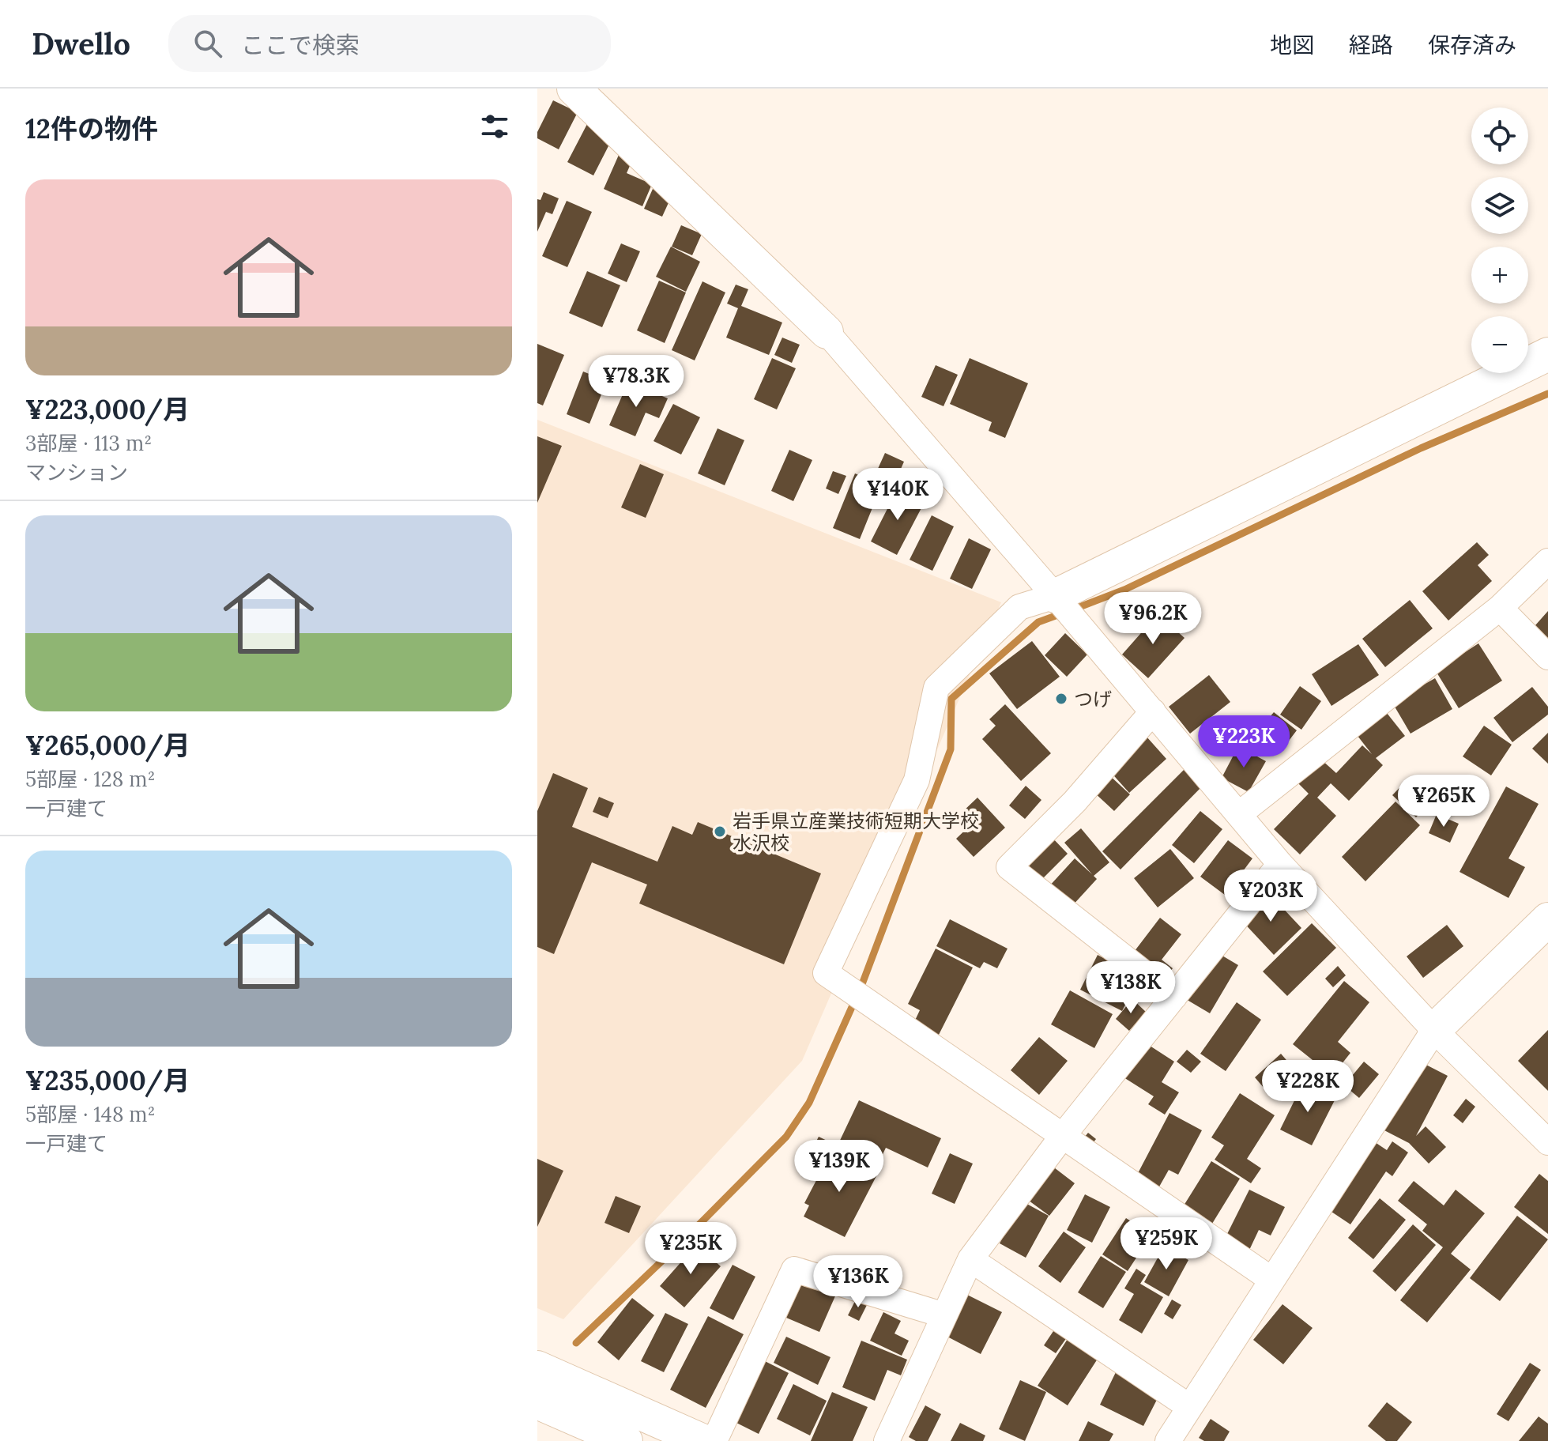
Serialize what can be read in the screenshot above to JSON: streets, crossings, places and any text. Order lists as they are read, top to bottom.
{
  "places": ["つげ", "岩手県立産業技術短期大学校 水沢校"],
  "page": {
    "header": "Dwello",
    "search": "ここで検索",
    "nav": ["地図", "経路", "保存済み"],
    "heading": "12件の物件",
    "map_buttons": ["+", "−"],
    "list": [
      {
        "name": "¥223,000/月",
        "note": "3部屋 · 113 m² · マンション"
      },
      {
        "name": "¥265,000/月",
        "note": "5部屋 · 128 m² · 一戸建て"
      },
      {
        "name": "¥235,000/月",
        "note": "5部屋 · 148 m² · 一戸建て"
      }
    ],
    "price": [
      "¥78.3K",
      "¥140K",
      "¥96.2K",
      "¥223K",
      "¥265K",
      "¥203K",
      "¥138K",
      "¥228K",
      "¥139K",
      "¥259K",
      "¥235K",
      "¥136K"
    ]
  }
}
